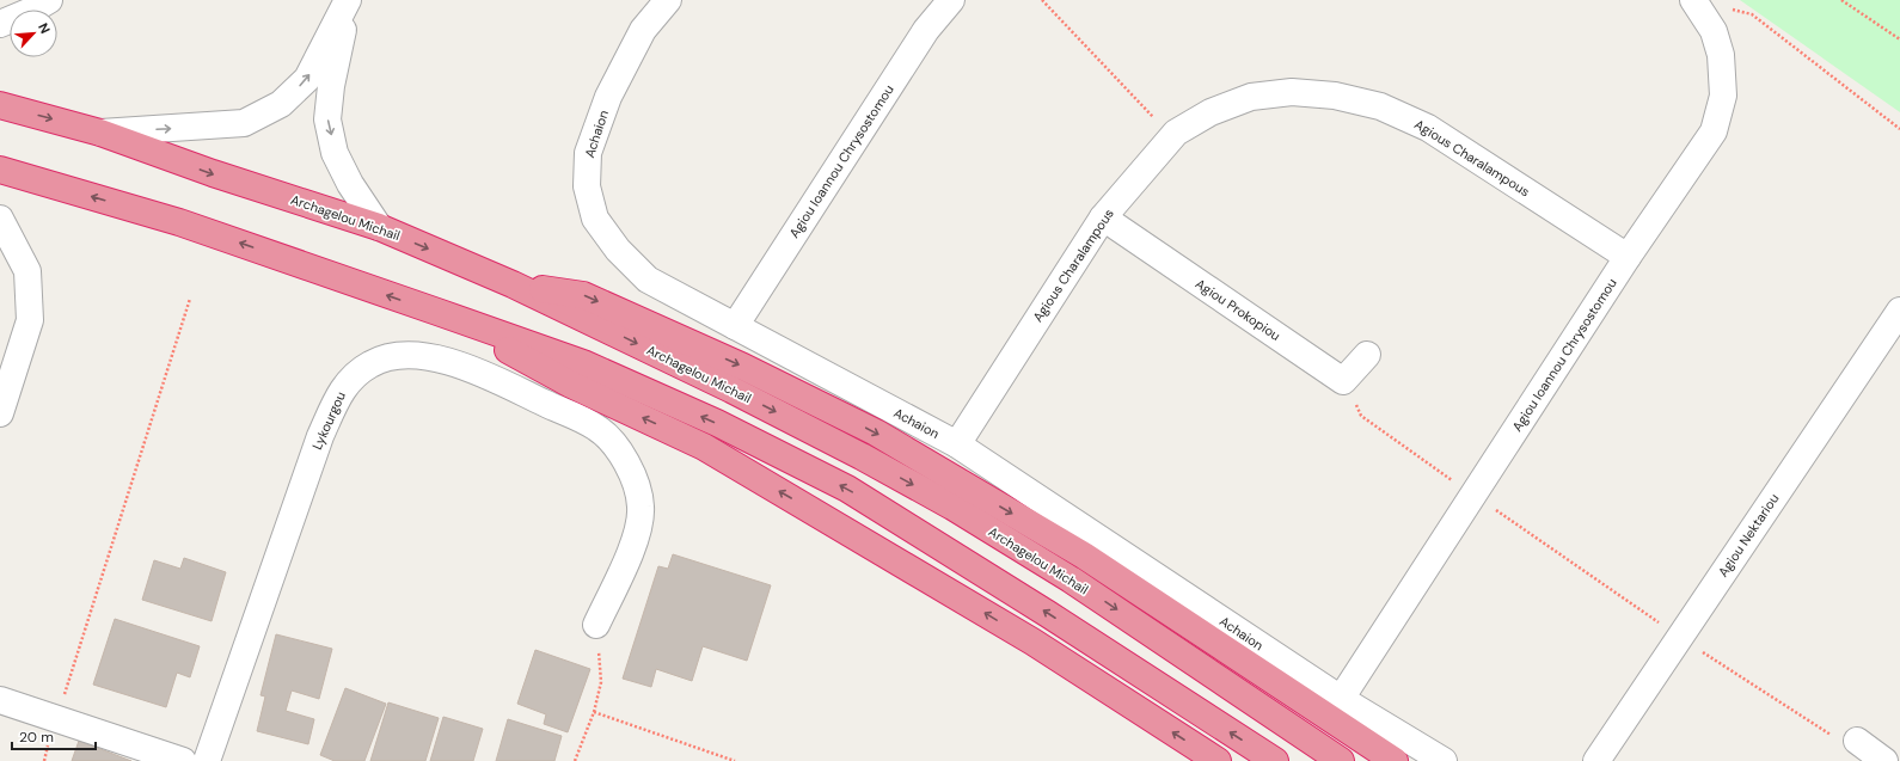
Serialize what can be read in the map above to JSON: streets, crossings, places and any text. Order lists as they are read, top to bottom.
{
  "streets": {
    "highway": ["Archagelou Michail"],
    "street": [
      "Achaion",
      "Agious Charalampous",
      "Agiou Ioannou Chrysostomou",
      "Agiou Prokopiou",
      "Lykourgou",
      "Agiou Nektariou"
    ]
  },
  "crossings": [
    ["Achaion", "Agious Charalampous"],
    ["Achaion", "Agiou Ioannou Chrysostomou"],
    ["Agious Charalampous", "Agiou Ioannou Chrysostomou"],
    ["Agious Charalampous", "Agiou Prokopiou"]
  ],
  "scale_bar": "20 m",
  "north": "top right"
}
